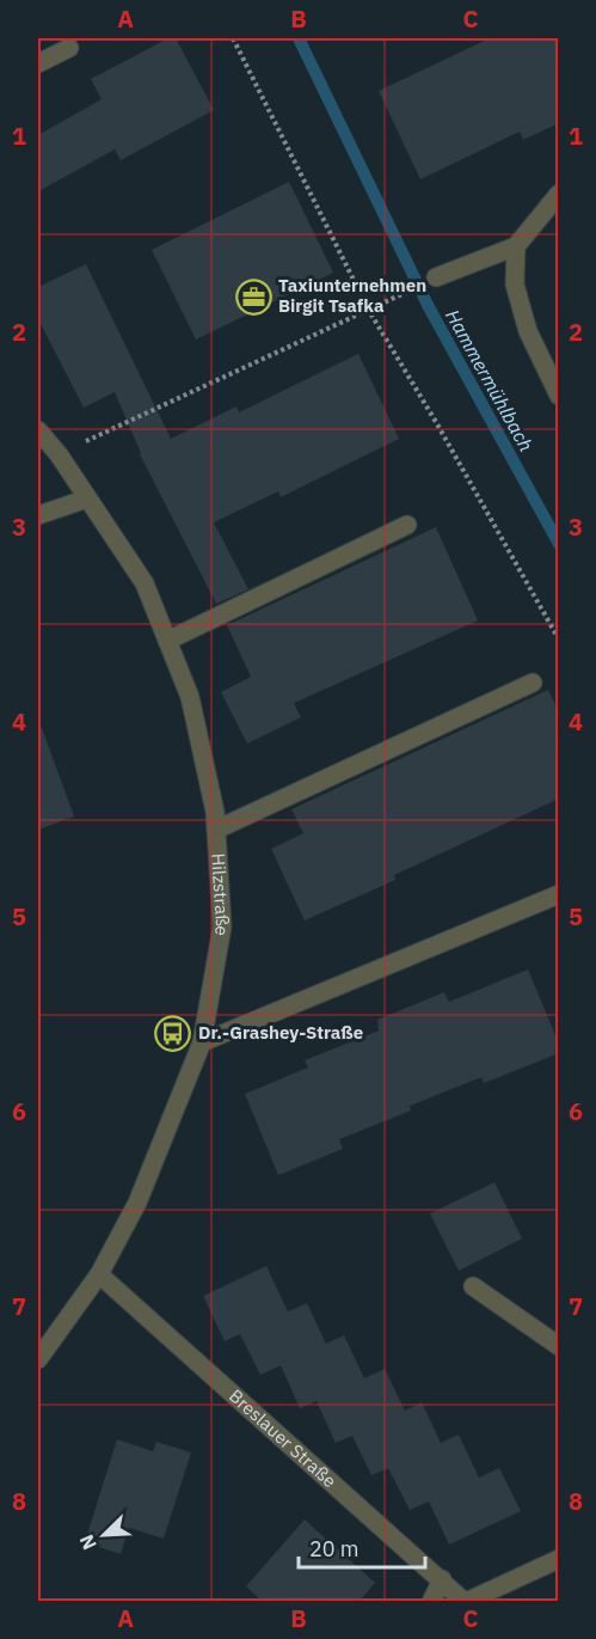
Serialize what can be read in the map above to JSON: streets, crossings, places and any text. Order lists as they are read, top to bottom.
{
  "streets": {
    "street": ["Hilzstraße", "Breslauer Straße"]
  },
  "crossings": [
    ["Hilzstraße", "Breslauer Straße"]
  ],
  "water": ["Hammermühlbach"],
  "places": {
    "office": ["Taxiunternehmen Birgit Tsafka"],
    "bus stop": ["Dr.-Grashey-Straße"]
  },
  "scale_bar": "20 m",
  "north": "bottom left",
  "grid": {
    "columns": ["A", "B", "C"],
    "rows": [
      "1",
      "2",
      "3",
      "4",
      "5",
      "6",
      "7",
      "8"
    ]
  }
}
